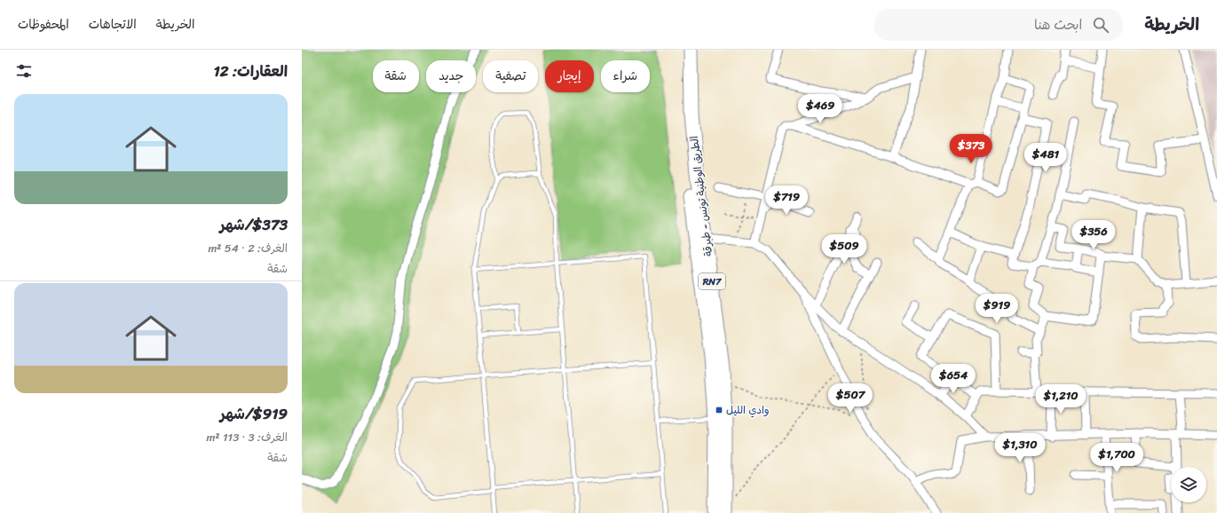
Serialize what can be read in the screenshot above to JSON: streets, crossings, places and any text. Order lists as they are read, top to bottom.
{
  "streets": {
    "main road": ["الطريق الوطنية تونس - طبرقة", "RN7"]
  },
  "places": {
    "transit": ["وادي الليل"]
  },
  "page": {
    "header": "الخريطة",
    "search": "ابحث هنا",
    "nav": ["الخريطة", "الاتجاهات", "المحفوظات"],
    "heading": "العقارات: 12",
    "chip": [
      "شراء",
      "إيجار",
      "تصفية",
      "جديد",
      "شقة"
    ],
    "list": [
      {
        "name": "$373/شهر",
        "note": "الغرف: 2 · 54 m² · شقة"
      },
      {
        "name": "$919/شهر",
        "note": "الغرف: 3 · 113 m² · شقة"
      }
    ],
    "price": [
      "$469",
      "$373",
      "$481",
      "$719",
      "$356",
      "$509",
      "$919",
      "$654",
      "$507",
      "$1,210",
      "$1,310",
      "$1,700"
    ]
  }
}
